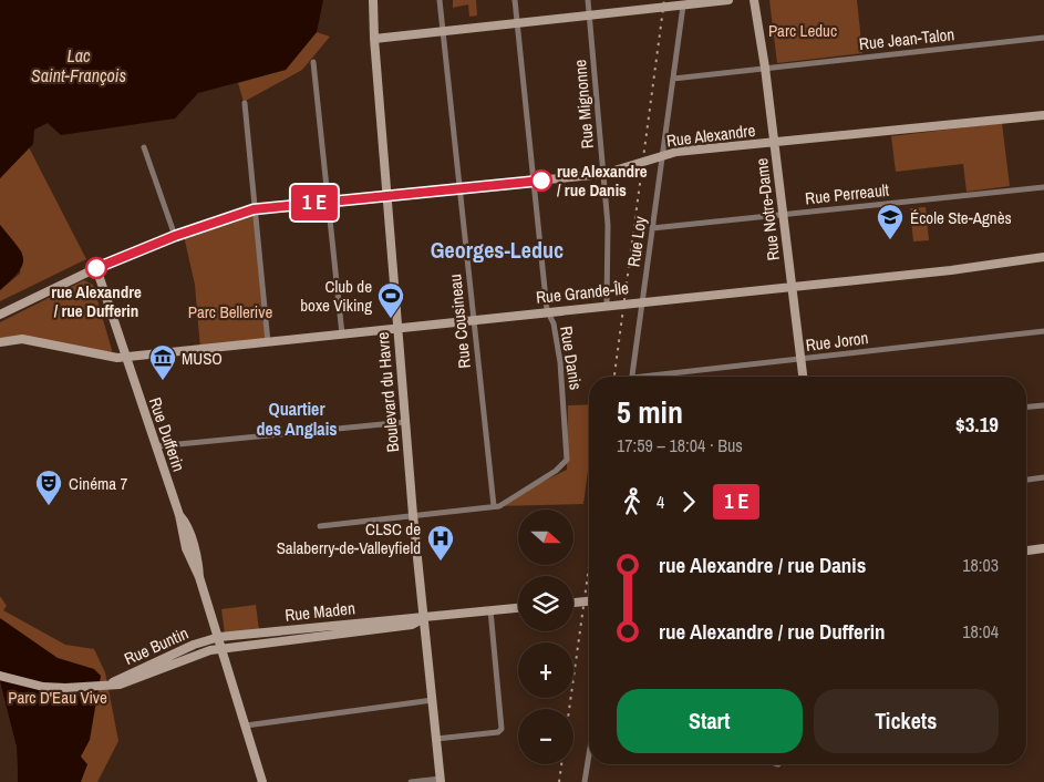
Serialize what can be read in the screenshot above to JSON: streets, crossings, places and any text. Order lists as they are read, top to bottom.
{
  "streets": {
    "street": [
      "Rue Jean-Talon",
      "Rue Mignonne",
      "Rue Alexandre",
      "Rue Perreault",
      "Rue Notre-Dame",
      "Rue Loy",
      "Rue Grande-Île",
      "Rue Cousineau",
      "Rue Joron",
      "Rue Danis",
      "Boulevard du Havre",
      "Rue Dufferin",
      "Rue Maden",
      "Rue Buntin"
    ]
  },
  "crossings": [
    ["Rue Jean-Talon", "Rue Notre-Dame"],
    ["Rue Jean-Talon", "Rue Loy"],
    ["Rue Mignonne", "Rue Alexandre"],
    ["Rue Mignonne", "Rue Grande-Île"],
    ["Rue Alexandre", "Rue Notre-Dame"],
    ["Rue Alexandre", "Rue Loy"],
    ["Rue Alexandre", "Rue Cousineau"],
    ["Rue Alexandre", "Rue Danis"],
    ["Rue Alexandre", "Boulevard du Havre"],
    ["Rue Alexandre", "Rue Dufferin"],
    ["Rue Perreault", "Rue Notre-Dame"],
    ["Rue Perreault", "Rue Loy"],
    ["Rue Notre-Dame", "Rue Grande-Île"],
    ["Rue Notre-Dame", "Rue Joron"],
    ["Rue Loy", "Rue Grande-Île"],
    ["Rue Grande-Île", "Rue Cousineau"],
    ["Rue Grande-Île", "Rue Danis"],
    ["Rue Grande-Île", "Boulevard du Havre"],
    ["Rue Grande-Île", "Rue Dufferin"],
    ["Rue Cousineau", "Rue Danis"],
    ["Rue Danis", "Boulevard du Havre"],
    ["Boulevard du Havre", "Rue Maden"],
    ["Rue Dufferin", "Rue Maden"],
    ["Rue Dufferin", "Rue Buntin"],
    ["Rue Maden", "Rue Buntin"]
  ],
  "districts": ["Georges-Leduc", "Quartier des Anglais"],
  "water": ["Lac Saint-François"],
  "parks": ["Parc Leduc", "Parc Bellerive", "Parc D'Eau Vive"],
  "places": {
    "other": ["rue Alexandre / rue Danis", "rue Alexandre / rue Dufferin"],
    "school or university": ["École Ste-Agnès"],
    "sports": ["Club de boxe Viking"],
    "museum": ["MUSO"],
    "theatre": ["Cinéma 7"],
    "hospital": ["CLSC de Salaberry-de-Valleyfield"]
  },
  "north": "right",
  "page": {
    "on_map": "1 E",
    "heading": ["5 min", "17:59 – 18:04 · Bus", "$3.19"],
    "legs": ["4", "1 E"],
    "map_buttons": ["+", "−"],
    "list": [
      {
        "name": "rue Alexandre / rue Danis",
        "value": "18:03"
      },
      {
        "name": "rue Alexandre / rue Dufferin",
        "value": "18:04"
      }
    ],
    "buttons": ["Start", "Tickets"]
  }
}
